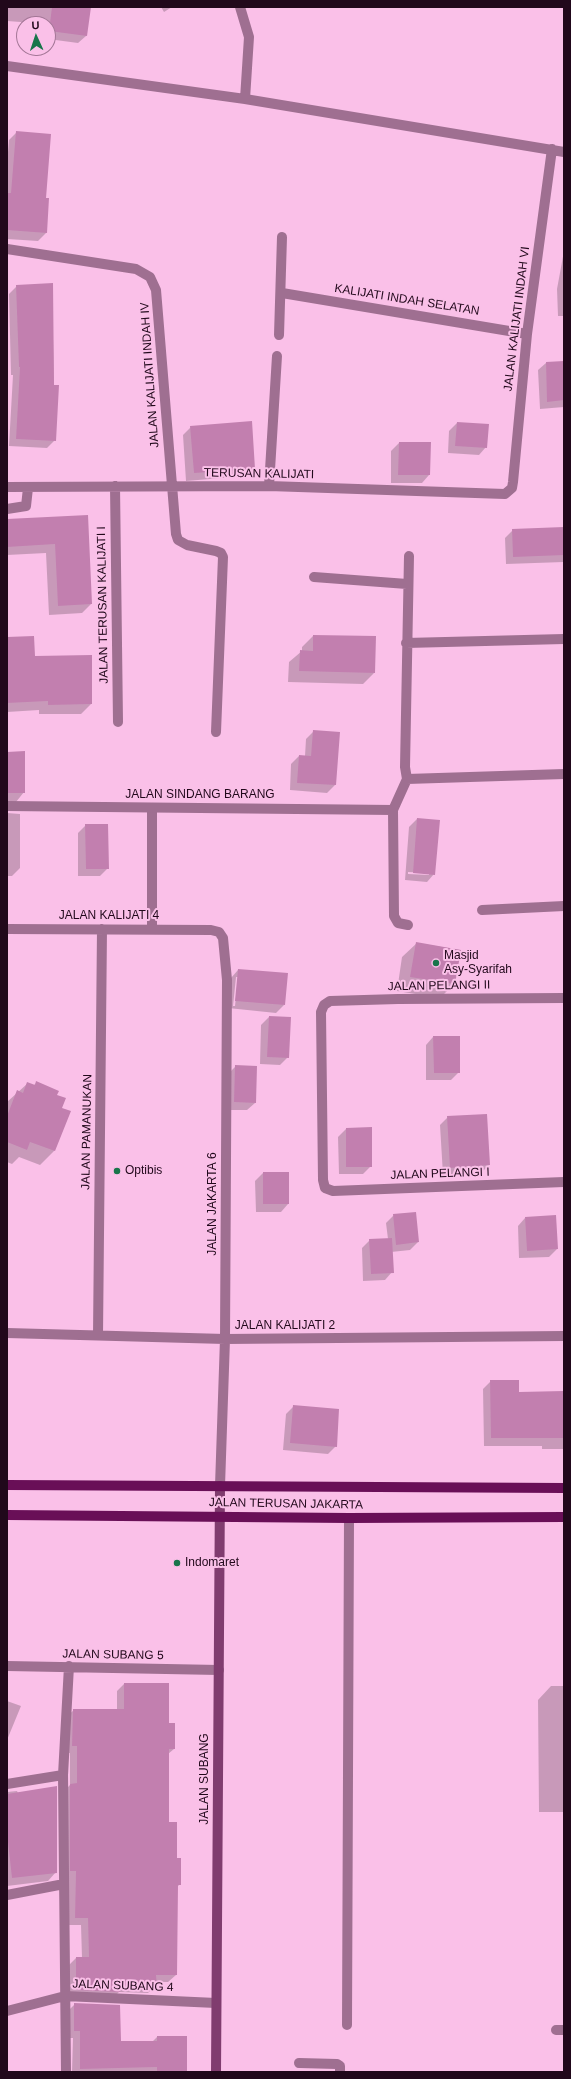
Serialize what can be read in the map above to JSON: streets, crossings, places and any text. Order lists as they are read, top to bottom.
{
  "streets": {
    "main road": ["JALAN TERUSAN JAKARTA"],
    "street": [
      "KALIJATI INDAH SELATAN",
      "JALAN KALIJATI INDAH VI",
      "JALAN KALIJATI INDAH IV",
      "TERUSAN KALIJATI",
      "JALAN TERUSAN KALIJATI I",
      "JALAN SINDANG BARANG",
      "JALAN KALIJATI 4",
      "JALAN PELANGI II",
      "JALAN PAMANUKAN",
      "JALAN PELANGI I",
      "JALAN JAKARTA 6",
      "JALAN KALIJATI 2",
      "JALAN SUBANG 5",
      "JALAN SUBANG",
      "JALAN SUBANG 4"
    ]
  },
  "crossings": [
    ["KALIJATI INDAH SELATAN", "JALAN KALIJATI INDAH VI"],
    ["JALAN KALIJATI INDAH VI", "TERUSAN KALIJATI"],
    ["JALAN KALIJATI INDAH IV", "TERUSAN KALIJATI"],
    ["TERUSAN KALIJATI", "JALAN TERUSAN KALIJATI I"],
    ["JALAN KALIJATI 4", "JALAN PAMANUKAN"],
    ["JALAN KALIJATI 4", "JALAN JAKARTA 6"],
    ["JALAN PELANGI II", "JALAN PELANGI I"],
    ["JALAN PAMANUKAN", "JALAN KALIJATI 2"],
    ["JALAN JAKARTA 6", "JALAN KALIJATI 2"],
    ["JALAN JAKARTA 6", "JALAN TERUSAN JAKARTA"],
    ["JALAN JAKARTA 6", "JALAN SUBANG"],
    ["JALAN TERUSAN JAKARTA", "JALAN SUBANG"],
    ["JALAN SUBANG 5", "JALAN SUBANG"],
    ["JALAN SUBANG", "JALAN SUBANG 4"]
  ],
  "places": ["Masjid Asy-Syarifah", "Optibis", "Indomaret"],
  "north": "top"
}
